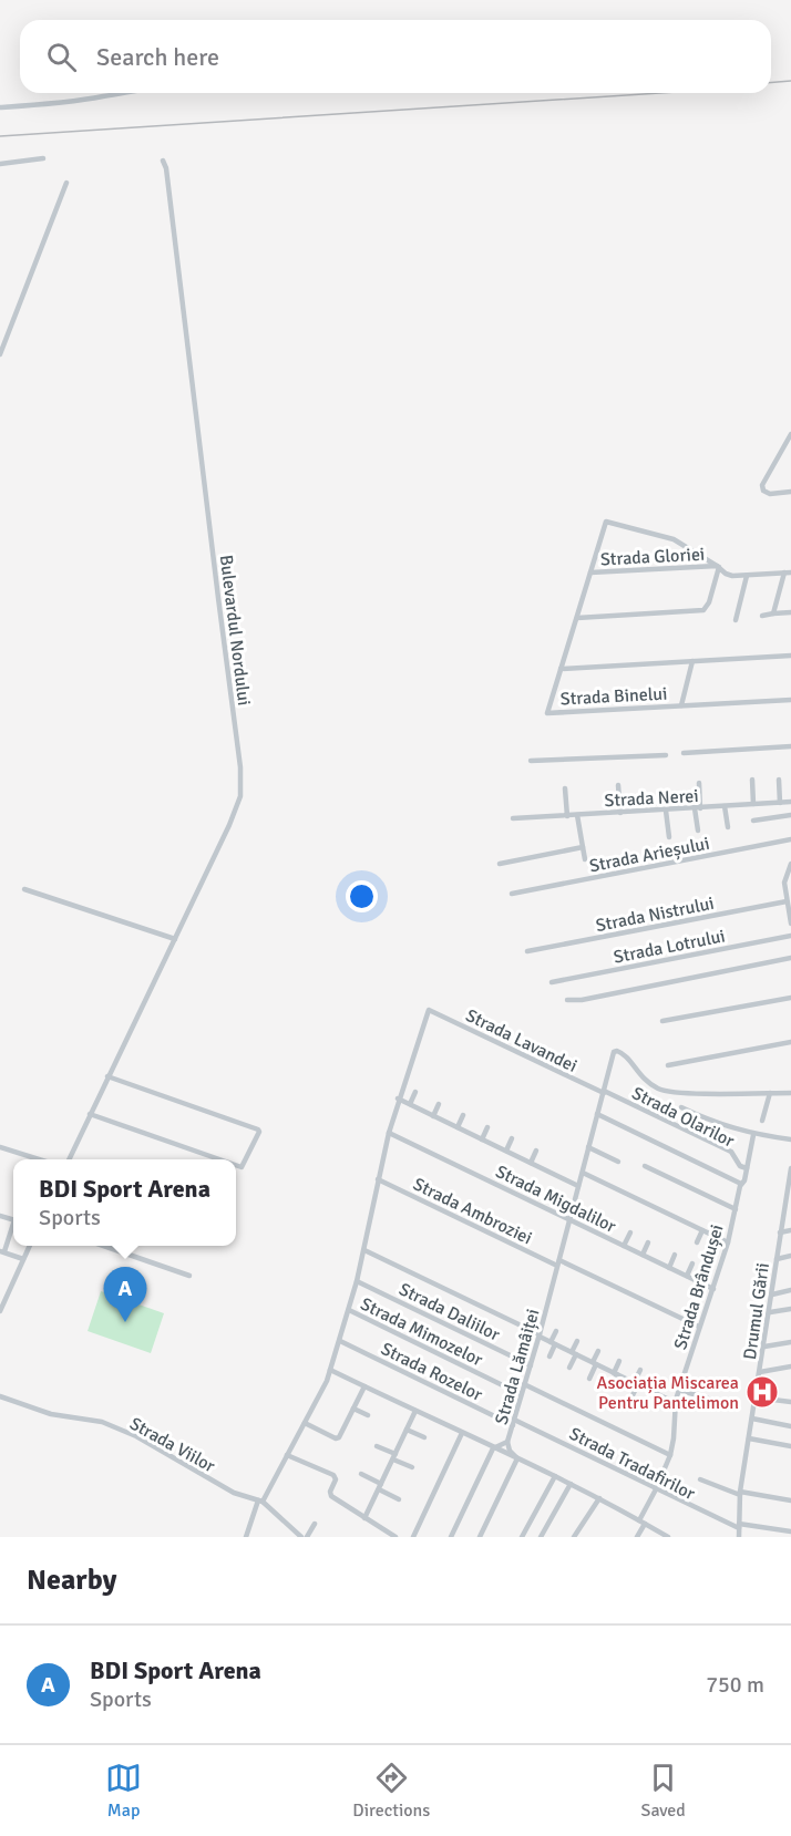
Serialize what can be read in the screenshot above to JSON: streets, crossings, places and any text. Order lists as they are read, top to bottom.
{
  "streets": {
    "street": [
      "Strada Gloriei",
      "Bulevardul Nordului",
      "Strada Binelui",
      "Strada Nerei",
      "Strada Arieșului",
      "Strada Nistrului",
      "Strada Lotrului",
      "Strada Lavandei",
      "Strada Olarilor",
      "Strada Migdalilor",
      "Strada Ambroziei",
      "Strada Brândușei",
      "Strada Daliilor",
      "Drumul Gării",
      "Strada Mimozelor",
      "Strada Lămâiței",
      "Strada Rozelor",
      "Strada Viilor",
      "Strada Tradafirilor"
    ]
  },
  "crossings": [
    ["Strada Lavandei", "Strada Olarilor"],
    ["Strada Lavandei", "Strada Lămâiței"],
    ["Strada Olarilor", "Strada Brândușei"],
    ["Strada Olarilor", "Strada Lămâiței"],
    ["Strada Migdalilor", "Strada Brândușei"],
    ["Strada Migdalilor", "Strada Lămâiței"],
    ["Strada Ambroziei", "Strada Brândușei"],
    ["Strada Ambroziei", "Strada Lămâiței"],
    ["Strada Brândușei", "Strada Tradafirilor"],
    ["Strada Daliilor", "Strada Lămâiței"],
    ["Drumul Gării", "Strada Tradafirilor"],
    ["Strada Mimozelor", "Strada Lămâiței"],
    ["Strada Lămâiței", "Strada Rozelor"],
    ["Strada Lămâiței", "Strada Tradafirilor"],
    ["Strada Rozelor", "Strada Tradafirilor"]
  ],
  "places": {
    "hospital": ["Asociația Miscarea Pentru Pantelimon"]
  },
  "page": {
    "search": "Search here",
    "popup": ["BDI Sport Arena", "Sports"],
    "pins": "A",
    "heading": "Nearby",
    "list": [
      {
        "mark": "A",
        "name": "BDI Sport Arena",
        "note": "Sports",
        "value": "750 m"
      }
    ],
    "nav": ["Map", "Directions", "Saved"]
  }
}
